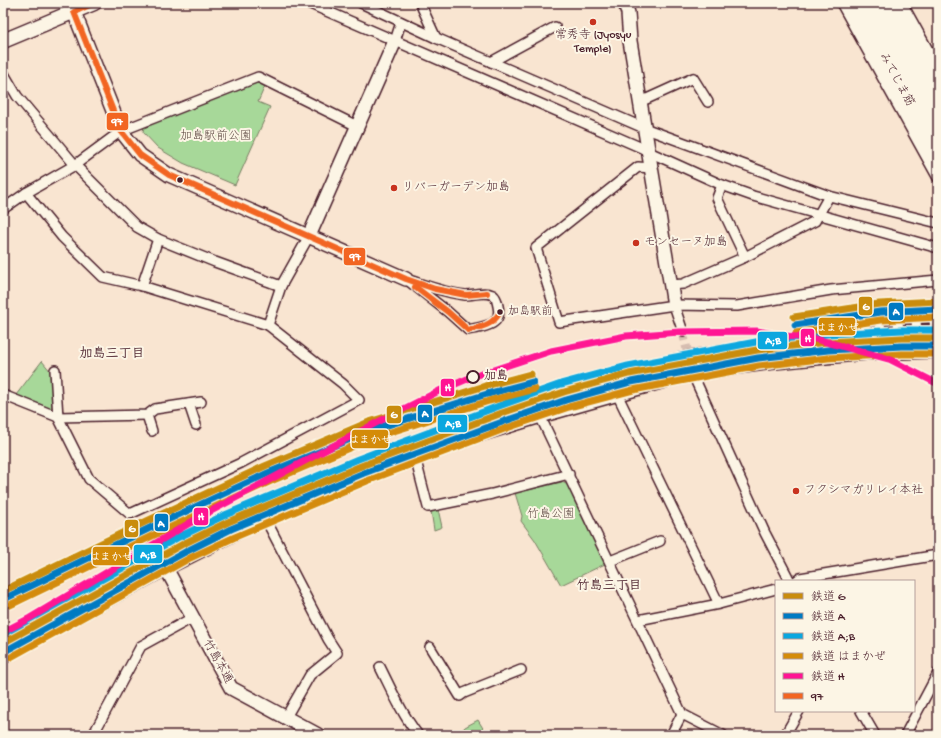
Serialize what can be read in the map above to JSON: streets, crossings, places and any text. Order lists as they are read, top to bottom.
{
  "streets": {
    "main road": ["みてじま筋"],
    "street": ["竹島本通"]
  },
  "districts": ["加島三丁目", "竹島三丁目"],
  "parks": ["加島駅前公園", "竹島公園"],
  "places": [
    "常秀寺 (Jyosyu Temple)",
    "リバーガーデン加島",
    "モンセーヌ加島",
    "加島駅前",
    "加島",
    "フクシマガリレイ本社"
  ],
  "lines": [
    "transit line 97",
    "rail line G",
    "rail line A",
    "rail line はまかぜ",
    "rail line A;B",
    "rail line H"
  ],
  "legend": [
    "鉄道 G",
    "鉄道 A",
    "鉄道 A;B",
    "鉄道 はまかぜ",
    "鉄道 H",
    "97"
  ]
}
